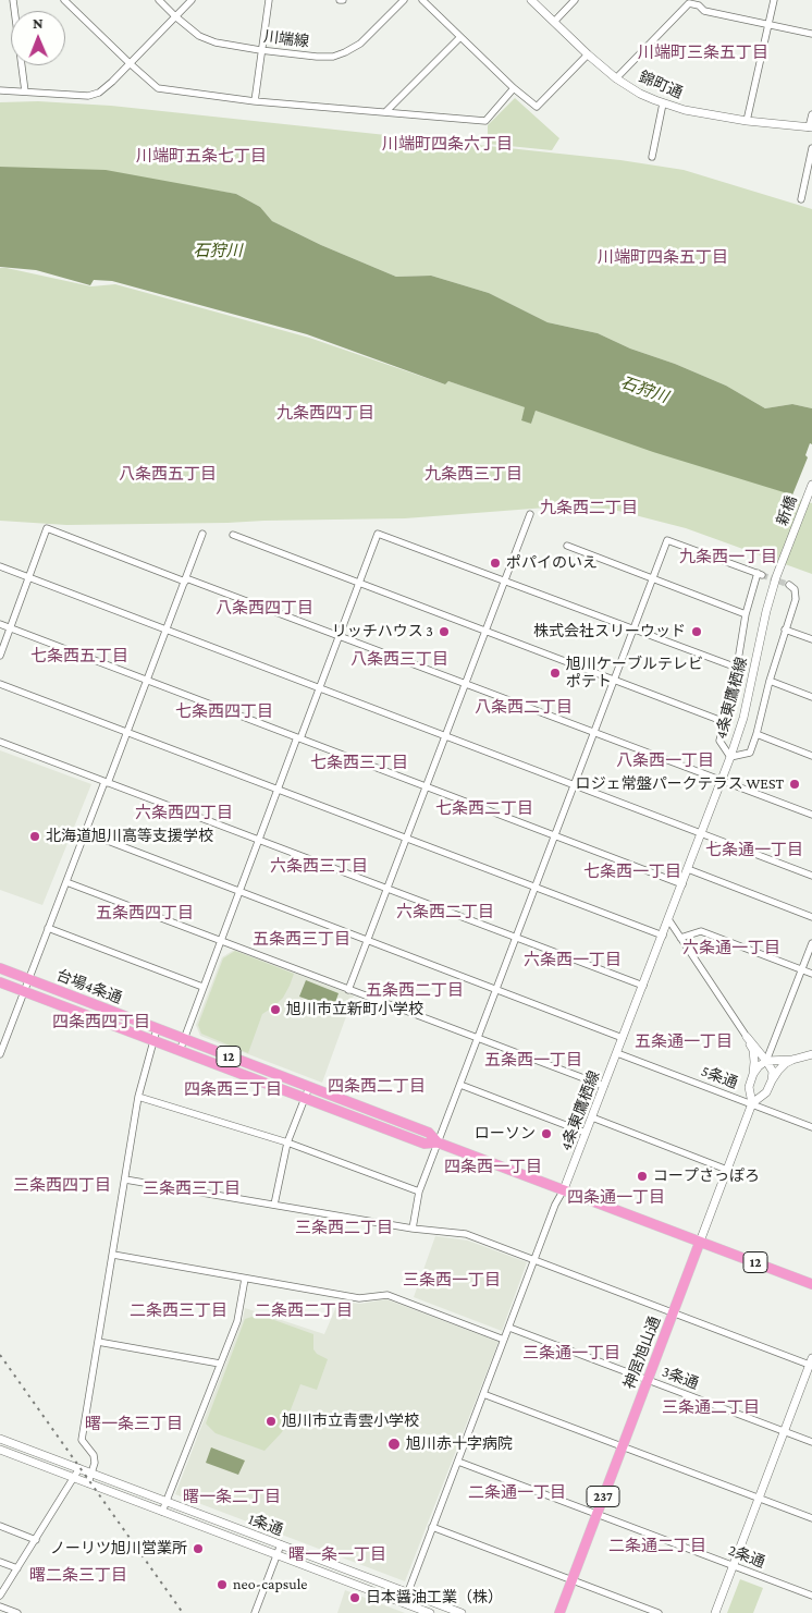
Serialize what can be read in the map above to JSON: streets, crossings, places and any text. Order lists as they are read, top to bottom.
{
  "streets": {
    "highway": [
      "台場4条通",
      "12",
      "神居旭山通",
      "237"
    ],
    "street": [
      "川端線",
      "錦町通",
      "新橋",
      "4条東鷹栖線",
      "5条通",
      "3条通",
      "1条通",
      "2条通"
    ]
  },
  "crossings": [
    ["新橋", "4条東鷹栖線"],
    ["4条東鷹栖線", "台場4条通"],
    ["4条東鷹栖線", "5条通"],
    ["台場4条通", "神居旭山通"],
    ["5条通", "神居旭山通"],
    ["神居旭山通", "3条通"],
    ["神居旭山通", "2条通"]
  ],
  "districts": [
    "川端町三条五丁目",
    "川端町四条六丁目",
    "川端町五条七丁目",
    "川端町四条五丁目",
    "九条西四丁目",
    "八条西五丁目",
    "九条西三丁目",
    "九条西二丁目",
    "九条西一丁目",
    "八条西四丁目",
    "七条西五丁目",
    "八条西三丁目",
    "八条西二丁目",
    "七条西四丁目",
    "八条西一丁目",
    "七条西三丁目",
    "七条西二丁目",
    "六条西四丁目",
    "七条通一丁目",
    "六条西三丁目",
    "七条西一丁目",
    "六条西二丁目",
    "五条西四丁目",
    "五条西三丁目",
    "六条通一丁目",
    "六条西一丁目",
    "五条西二丁目",
    "四条西四丁目",
    "五条通一丁目",
    "五条西一丁目",
    "四条西二丁目",
    "四条西三丁目",
    "四条西一丁目",
    "三条西四丁目",
    "三条西三丁目",
    "四条通一丁目",
    "三条西二丁目",
    "三条西一丁目",
    "二条西三丁目",
    "二条西二丁目",
    "三条通一丁目",
    "三条通二丁目",
    "曙一条三丁目",
    "二条通一丁目",
    "曙一条二丁目",
    "二条通二丁目",
    "曙一条一丁目",
    "曙二条三丁目"
  ],
  "water": ["石狩川"],
  "places": [
    "ポパイのいえ",
    "リッチハウス 3",
    "株式会社スリーウッド",
    "旭川ケーブルテレビ ポテト",
    "ロジェ常盤パークテラス WEST",
    "北海道旭川高等支援学校",
    "旭川市立新町小学校",
    "ローソン",
    "コープさっぽろ",
    "旭川市立青雲小学校",
    "旭川赤十字病院",
    "ノーリツ旭川営業所",
    "neo‐capsule",
    "日本醤油工業（株）"
  ],
  "north": "top"
}
